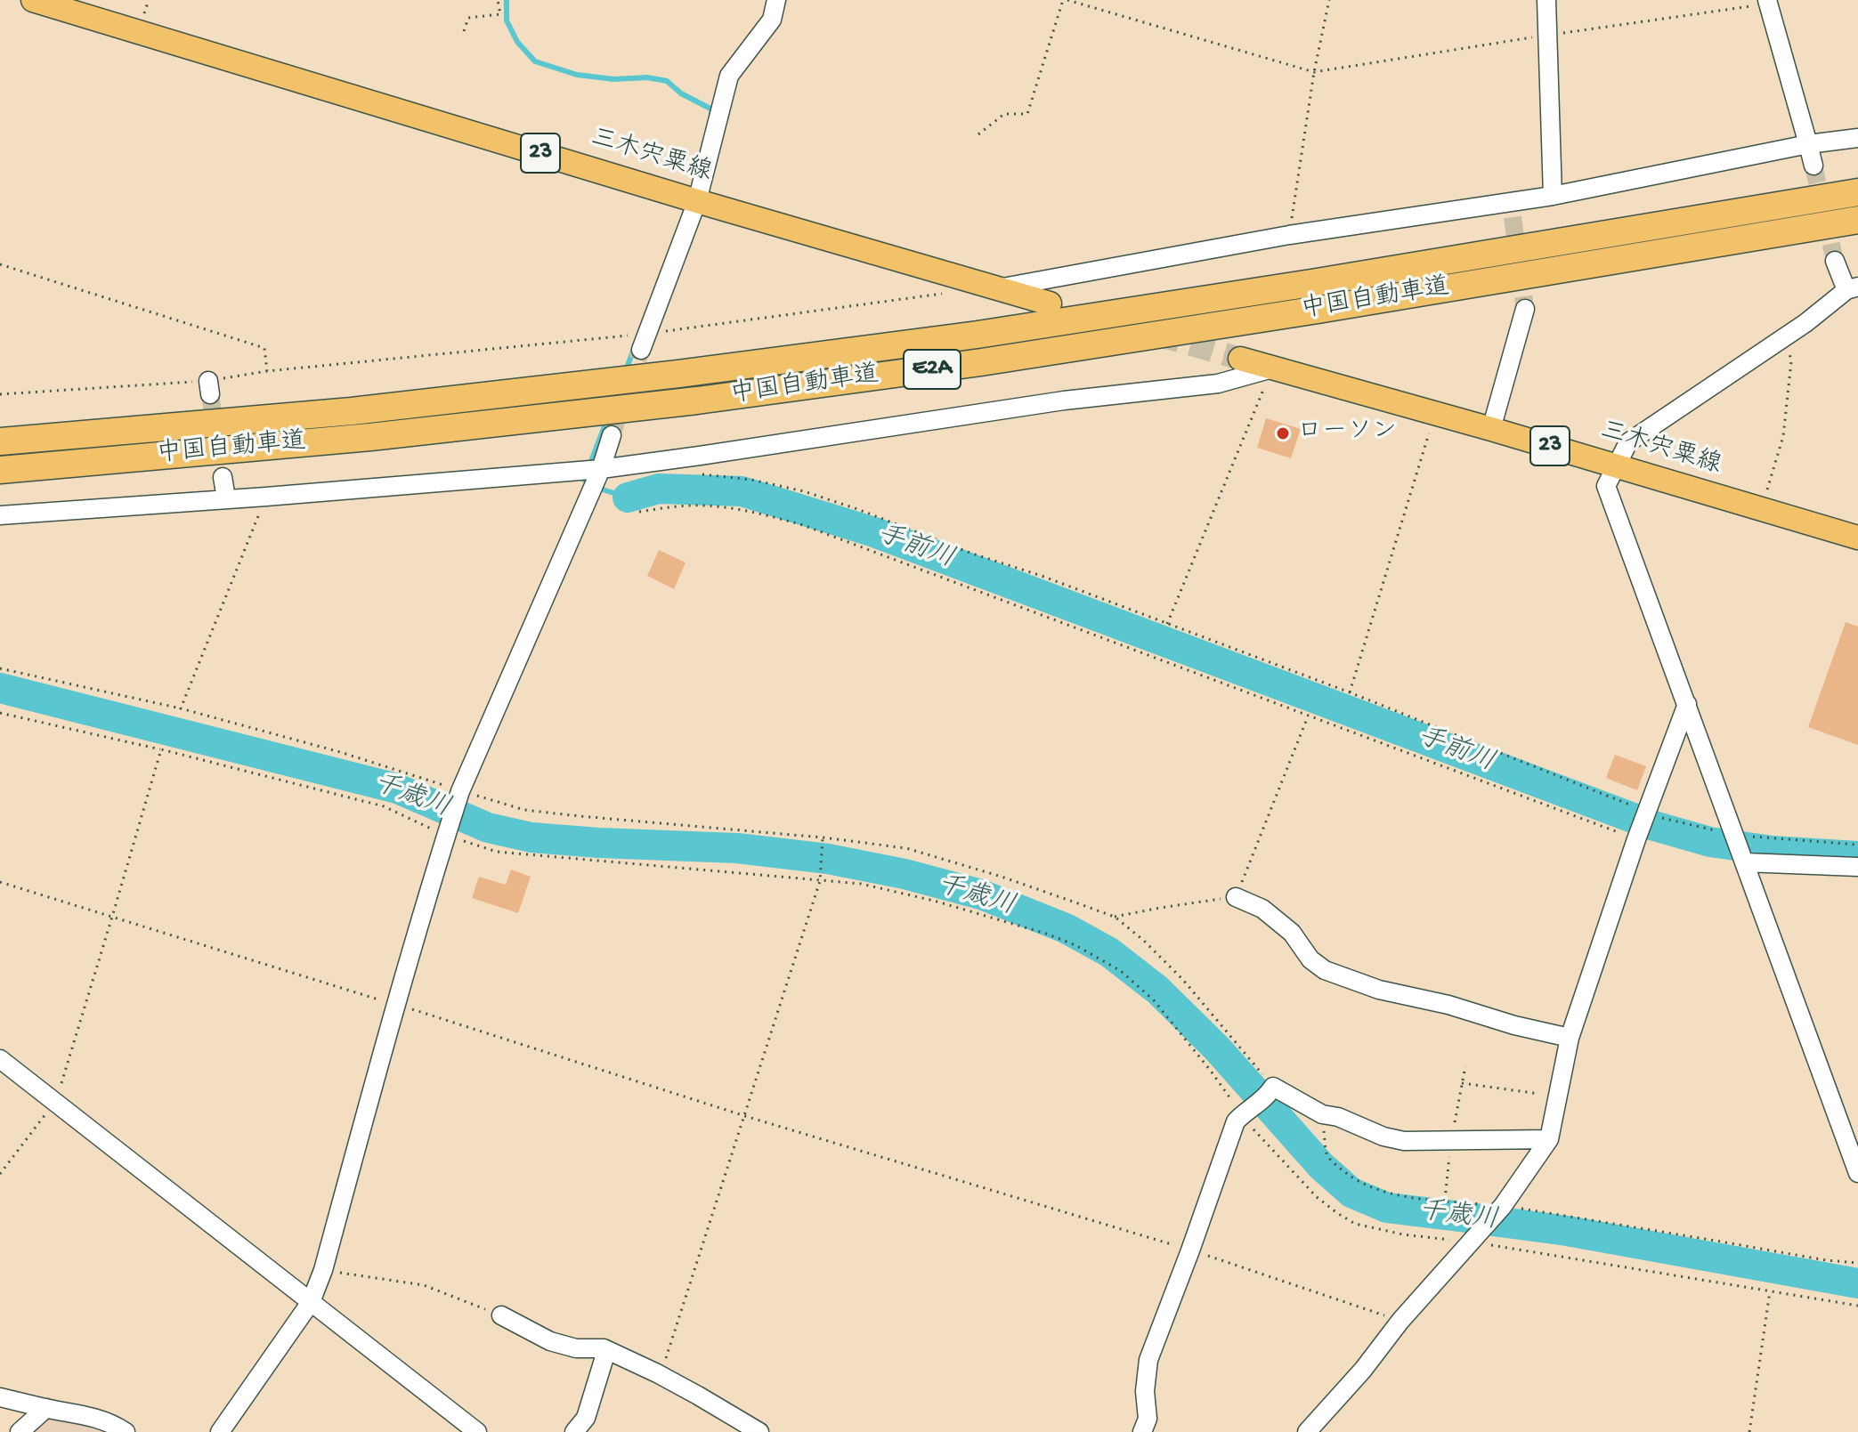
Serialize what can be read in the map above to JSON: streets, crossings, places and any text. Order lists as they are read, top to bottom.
{
  "streets": {
    "highway": ["中国自動車道", "E2A"],
    "main road": ["23", "三木宍粟線"]
  },
  "water": ["手前川", "千歳川"],
  "places": ["ローソン"]
}
